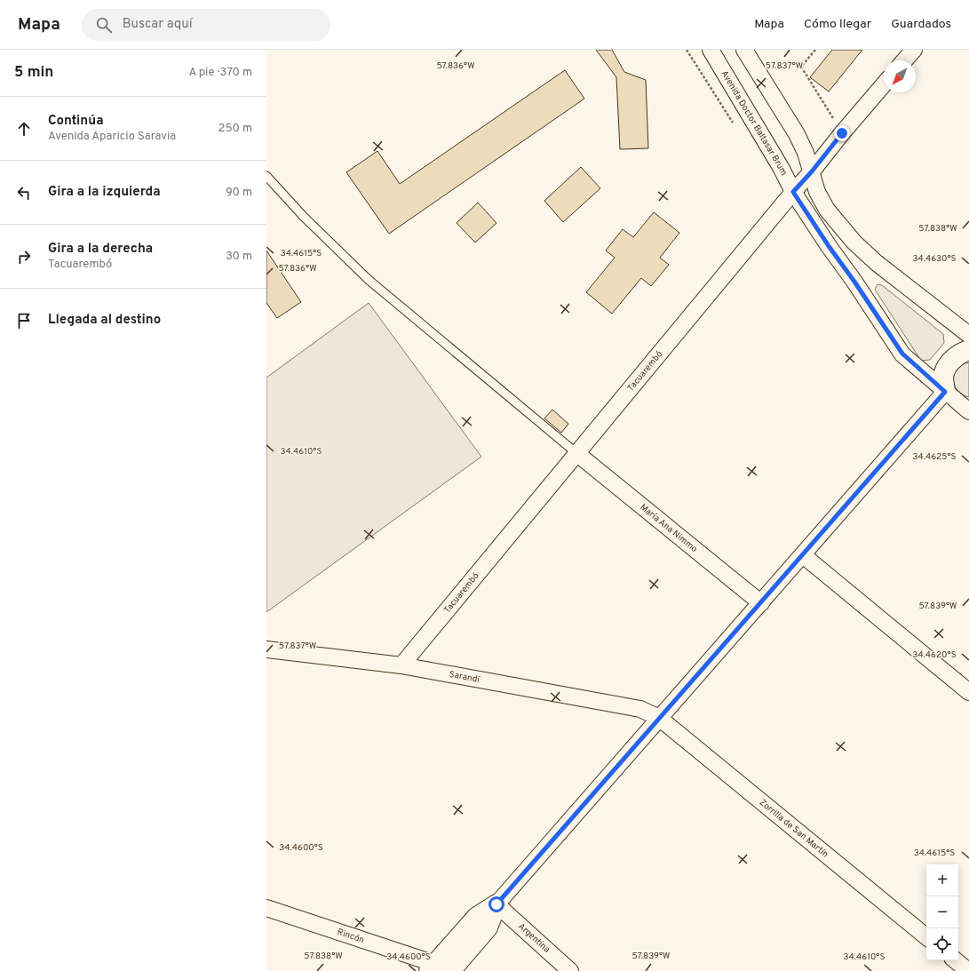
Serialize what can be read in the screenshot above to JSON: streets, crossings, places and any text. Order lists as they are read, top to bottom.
{
  "streets": {
    "street": [
      "Avenida Doctor Baltasar Brum",
      "Tacuarembó",
      "María Ana Nimmo",
      "Sarandí",
      "Zorrilla de San Martín",
      "Rincón",
      "Argentina"
    ]
  },
  "crossings": [
    ["Avenida Doctor Baltasar Brum", "Tacuarembó"],
    ["Tacuarembó", "María Ana Nimmo"],
    ["Tacuarembó", "Sarandí"],
    ["Sarandí", "Zorrilla de San Martín"]
  ],
  "north": "bottom left",
  "page": {
    "header": "Mapa",
    "search": "Buscar aquí",
    "nav": ["Mapa", "Cómo llegar", "Guardados"],
    "heading": ["5 min", "A pie · 370 m"],
    "list": [
      ["Continúa", "Avenida Aparicio Saravia", "250 m"],
      ["Gira a la izquierda", "90 m"],
      ["Gira a la derecha", "Tacuarembó", "30 m"],
      "Llegada al destino"
    ],
    "map_buttons": ["+", "−"]
  },
  "coordinates": [
    "57.836°W",
    "57.837°W",
    "57.838°W",
    "34.4615°S",
    "34.4630°S",
    "34.4610°S",
    "34.4625°S",
    "57.839°W",
    "34.4620°S",
    "34.4600°S"
  ]
}
